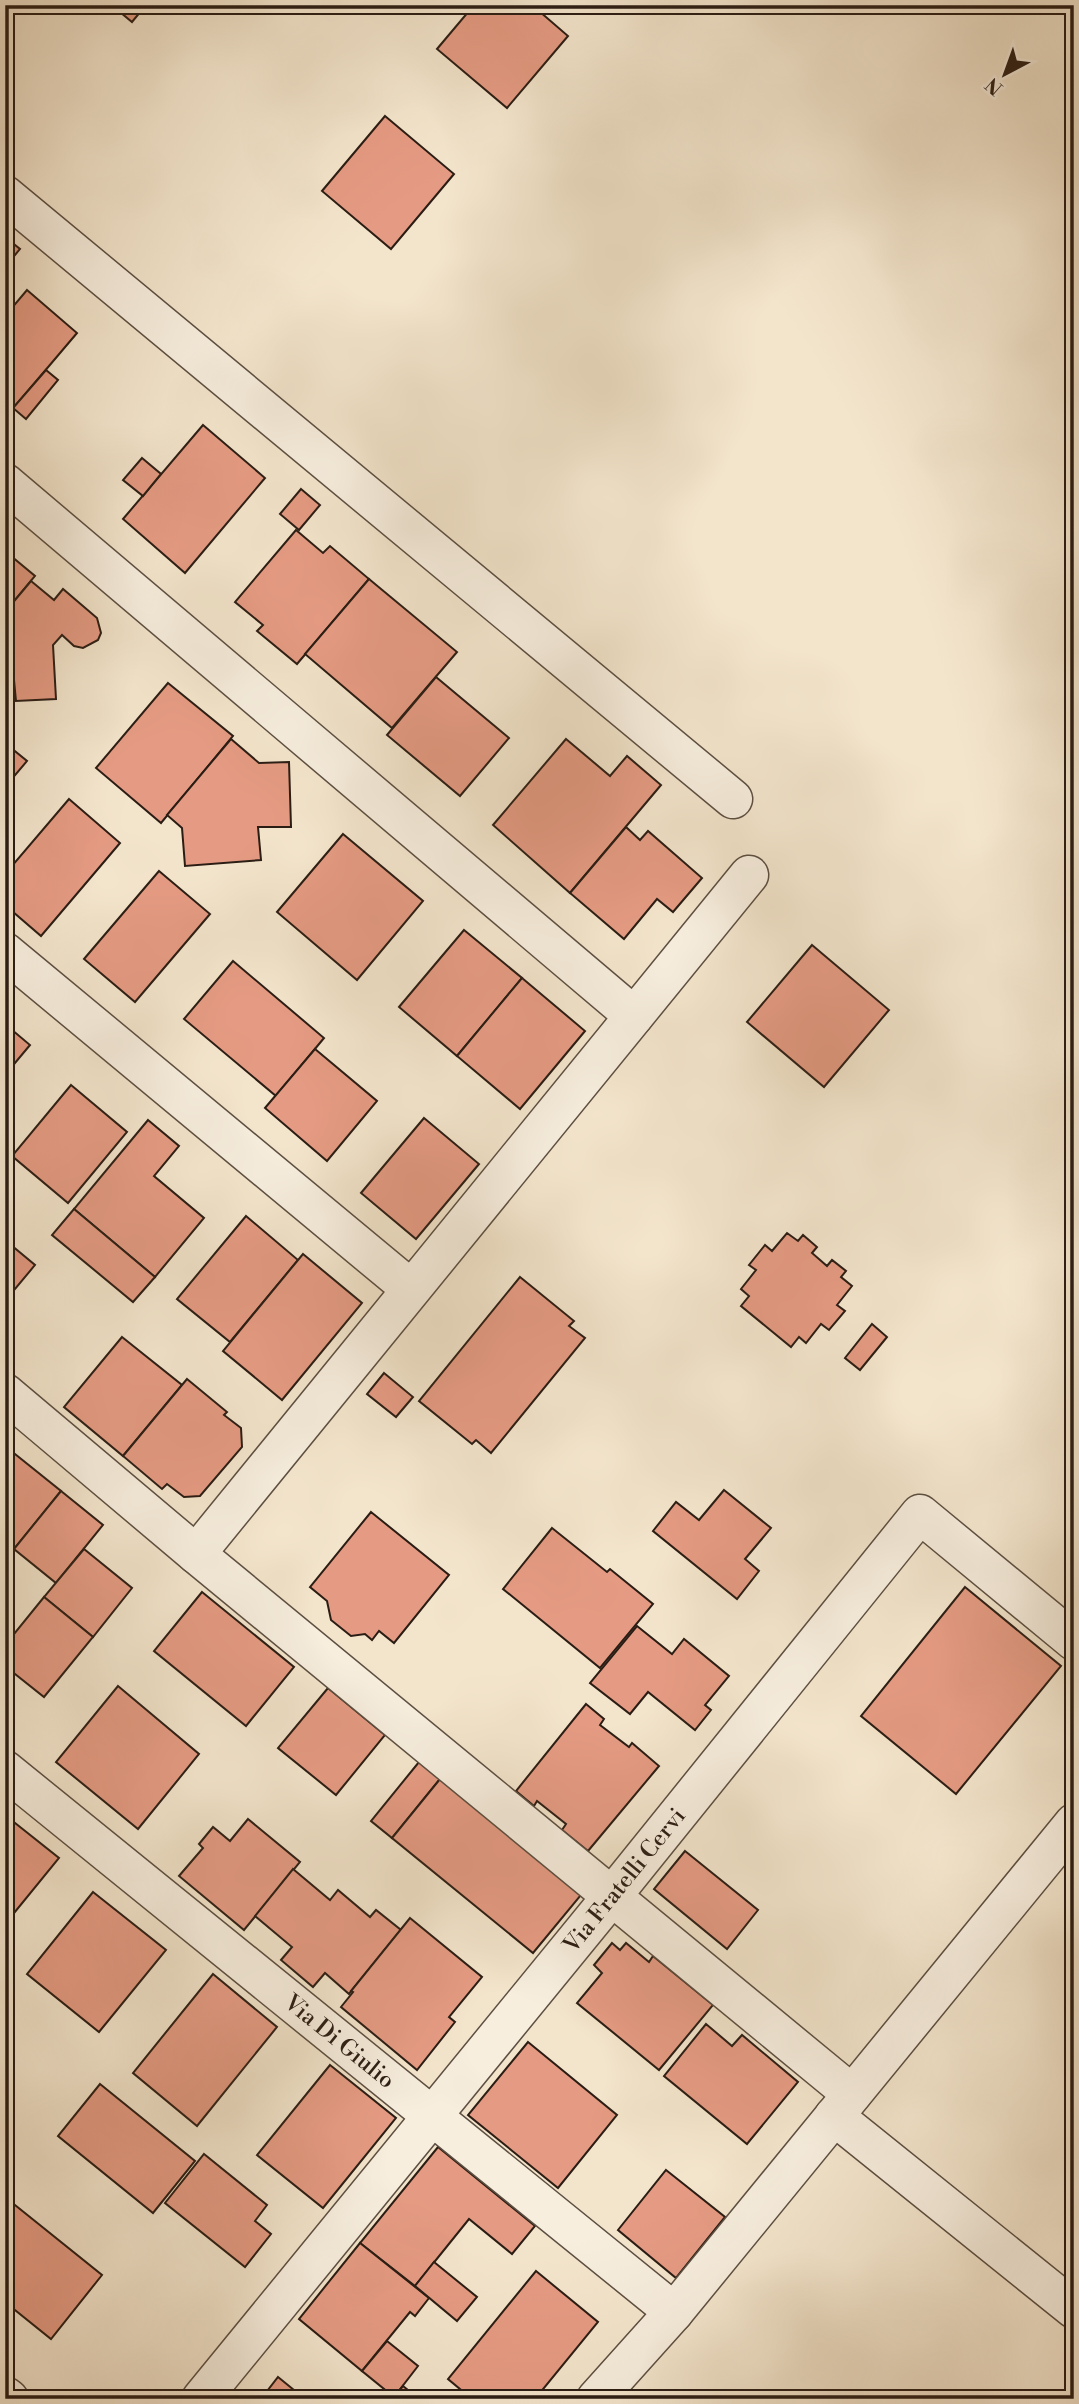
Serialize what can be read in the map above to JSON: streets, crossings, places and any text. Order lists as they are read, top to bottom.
{
  "streets": {
    "street": ["Via Fratelli Cervi", "Via Di Giulio"]
  },
  "crossings": [
    ["Via Fratelli Cervi", "Via Di Giulio"]
  ],
  "north": "bottom left"
}
